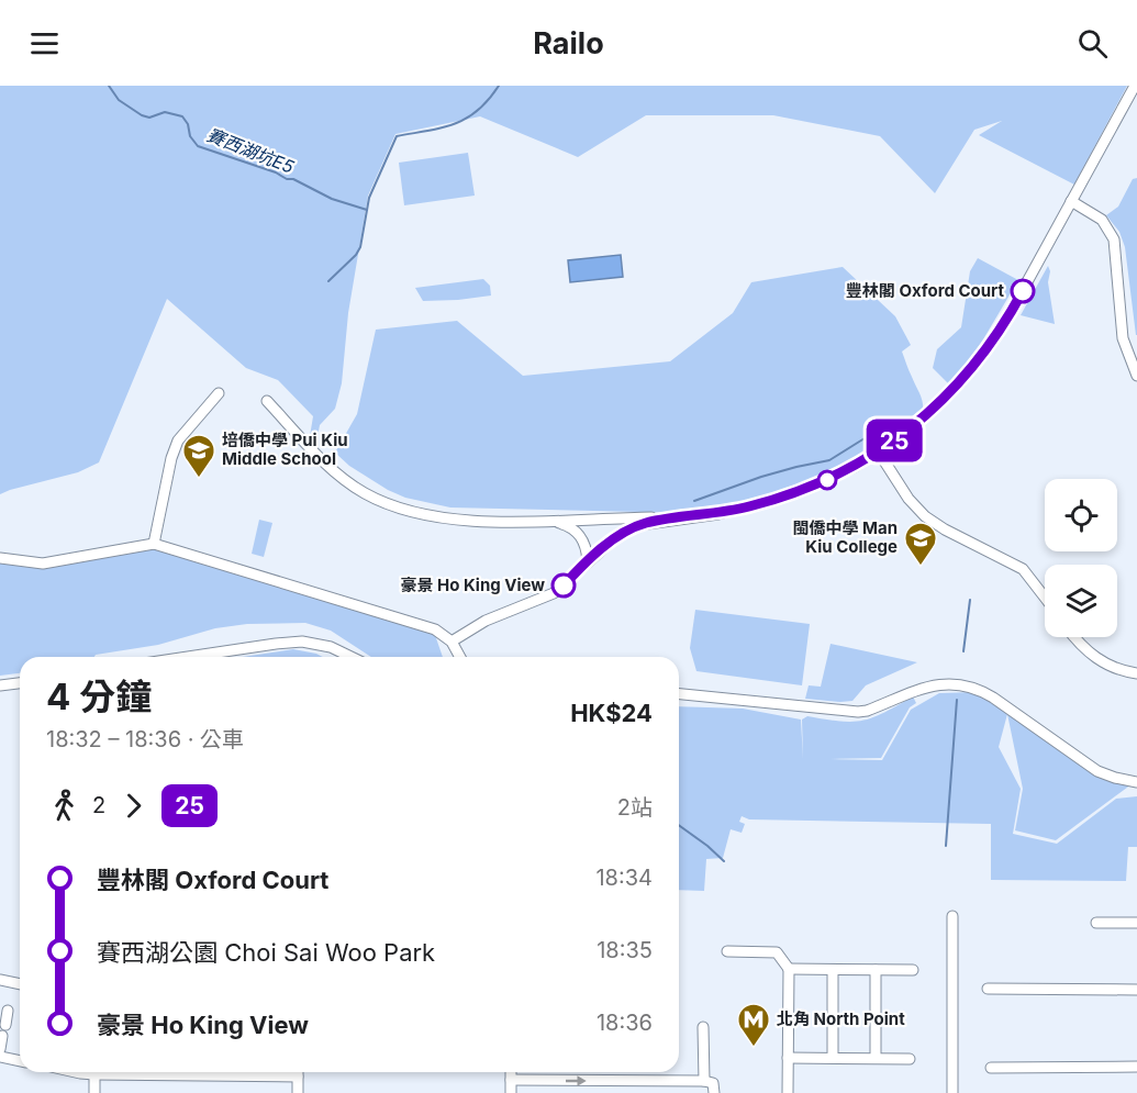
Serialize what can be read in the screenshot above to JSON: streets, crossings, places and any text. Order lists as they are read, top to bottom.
{
  "water": ["賽西湖坑E5"],
  "places": {
    "other": ["豐林閣 Oxford Court", "豪景 Ho King View"],
    "school or university": ["培僑中學 Pui Kiu Middle School", "閩僑中學 Man Kiu College"],
    "metro station": ["北角 North Point"]
  },
  "lines": ["bus line 25"],
  "page": {
    "header": "Railo",
    "on_map": "25",
    "heading": ["4 分鐘", "18:32 – 18:36 · 公車", "HK$24"],
    "legs": ["2", "25", "2站"],
    "list": [
      {
        "name": "豐林閣 Oxford Court",
        "value": "18:34"
      },
      {
        "name": "賽西湖公園 Choi Sai Woo Park",
        "value": "18:35"
      },
      {
        "name": "豪景 Ho King View",
        "value": "18:36"
      }
    ]
  }
}
